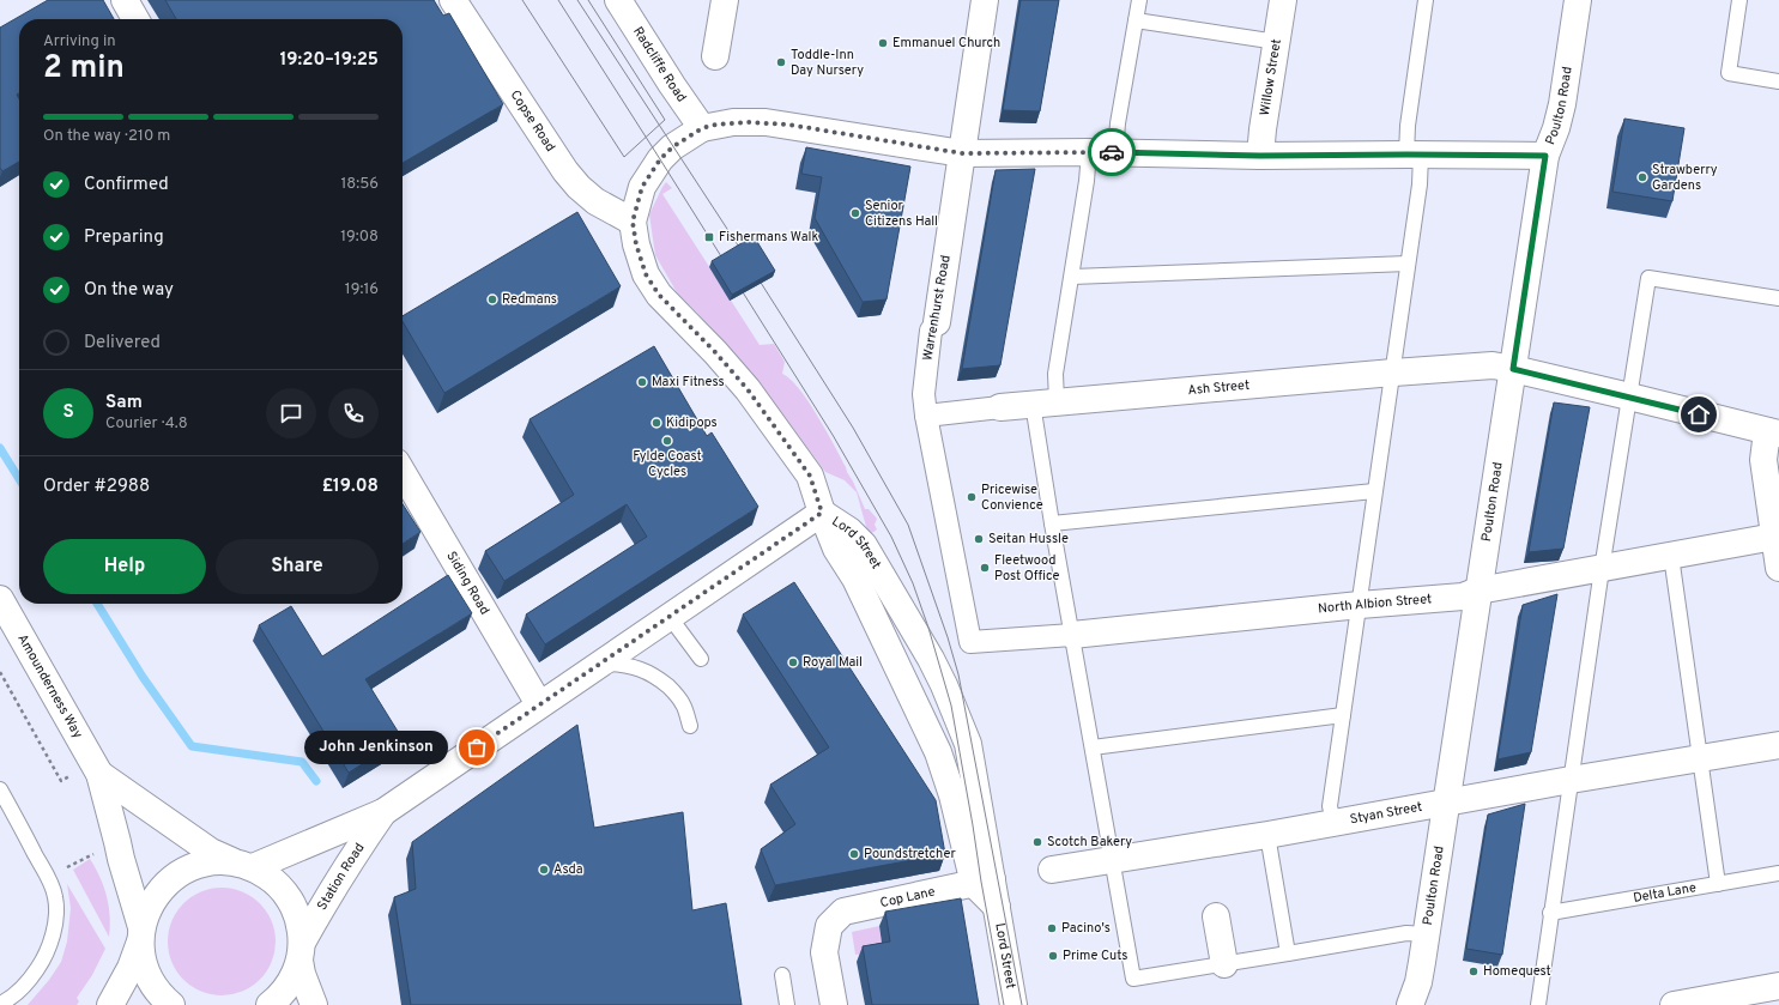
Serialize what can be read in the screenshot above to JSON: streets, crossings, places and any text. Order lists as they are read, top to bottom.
{
  "streets": {
    "main road": [
      "Radcliffe Road",
      "Willow Street",
      "Poulton Road",
      "Copse Road",
      "Warrenhurst Road",
      "Ash Street",
      "Lord Street",
      "Siding Road",
      "North Albion Street",
      "Amounderness Way",
      "Styan Street",
      "Station Road",
      "Cop Lane"
    ],
    "lane": ["Delta Lane"]
  },
  "crossings": [
    ["Poulton Road", "Ash Street"],
    ["Poulton Road", "North Albion Street"],
    ["Poulton Road", "Styan Street"],
    ["Warrenhurst Road", "Ash Street"],
    ["Warrenhurst Road", "North Albion Street"],
    ["Lord Street", "Station Road"],
    ["Lord Street", "Cop Lane"],
    ["Siding Road", "Station Road"],
    ["Amounderness Way", "Station Road"]
  ],
  "places": {
    "other": [
      "Emmanuel Church",
      "Toddle-Inn Day Nursery",
      "Strawberry Gardens",
      "Senior Citizens Hall",
      "Redmans",
      "Maxi Fitness",
      "Kidipops",
      "Fylde Coast Cycles",
      "Pricewise Convience",
      "Seitan Hussle",
      "Fleetwood Post Office",
      "Royal Mail",
      "John Jenkinson",
      "Scotch Bakery",
      "Poundstretcher",
      "Asda",
      "Pacino's",
      "Prime Cuts",
      "Homequest"
    ],
    "transit": ["Fishermans Walk"]
  },
  "page": {
    "heading": ["2 min", "Arriving in", "19:20–19:25"],
    "panel": [
      "Sam",
      "Courier · 4.8",
      "Order #2988",
      "£19.08"
    ],
    "bar": "On the way · 210 m",
    "list": [
      ["Confirmed", "18:56"],
      ["Preparing", "19:08"],
      ["On the way", "19:16"],
      "Delivered"
    ],
    "round": "S",
    "buttons": ["Help", "Share"],
    "bubble": "John Jenkinson"
  }
}
